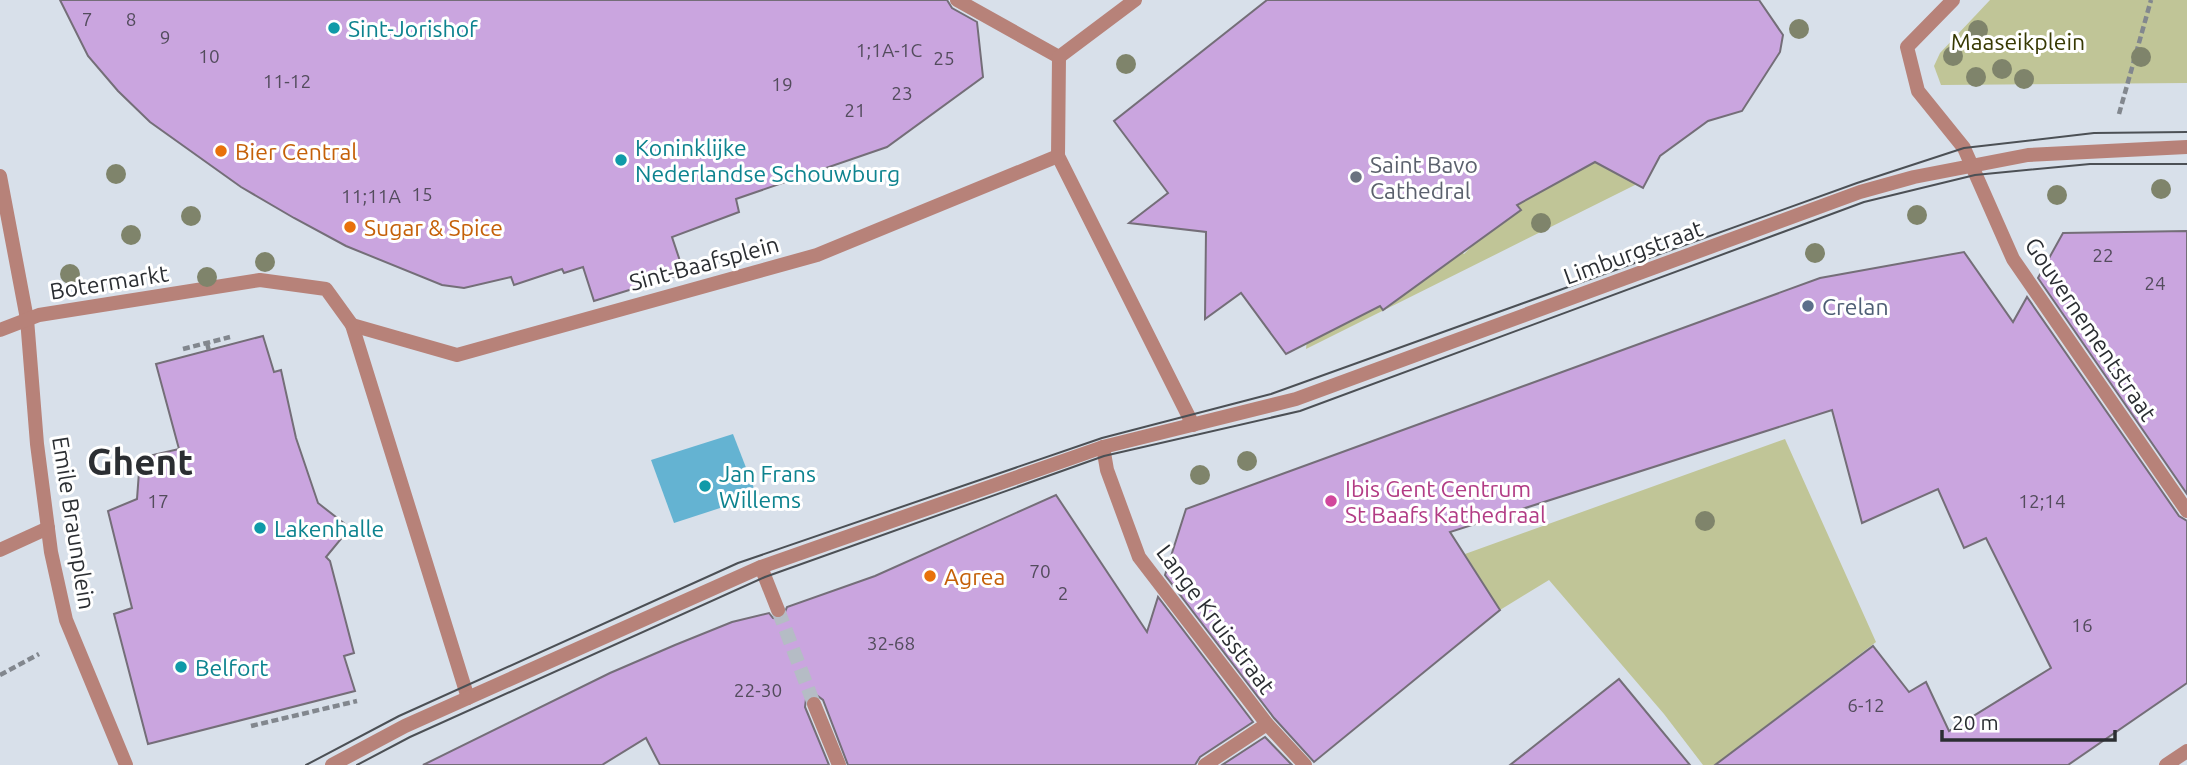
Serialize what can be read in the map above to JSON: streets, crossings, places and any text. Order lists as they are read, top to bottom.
{
  "streets": {
    "street": [
      "Limburgstraat",
      "Sint-Baafsplein",
      "Botermarkt",
      "Gouvernementstraat",
      "Emile Braunplein",
      "Lange Kruisstraat"
    ]
  },
  "crossings": [
    ["Limburgstraat", "Gouvernementstraat"],
    ["Limburgstraat", "Lange Kruisstraat"],
    ["Sint-Baafsplein", "Botermarkt"],
    ["Botermarkt", "Emile Braunplein"]
  ],
  "districts": ["Ghent"],
  "parks": ["Maaseikplein"],
  "places": [
    "Sint-Jorishof",
    "Bier Central",
    "Koninklijke Nederlandse Schouwburg",
    "Saint Bavo Cathedral",
    "Sugar & Spice",
    "Crelan",
    "Jan Frans Willems",
    "Ibis Gent Centrum St Baafs Kathedraal",
    "Lakenhalle",
    "Agrea",
    "Belfort"
  ],
  "house_numbers": [
    "7",
    "8",
    "9",
    "1;1A-1C",
    "10",
    "25",
    "11-12",
    "19",
    "23",
    "21",
    "15",
    "11;11A",
    "22",
    "24",
    "17",
    "12;14",
    "70",
    "2",
    "16",
    "32-68",
    "22-30",
    "6-12"
  ],
  "scale_bar": "20 m"
}
